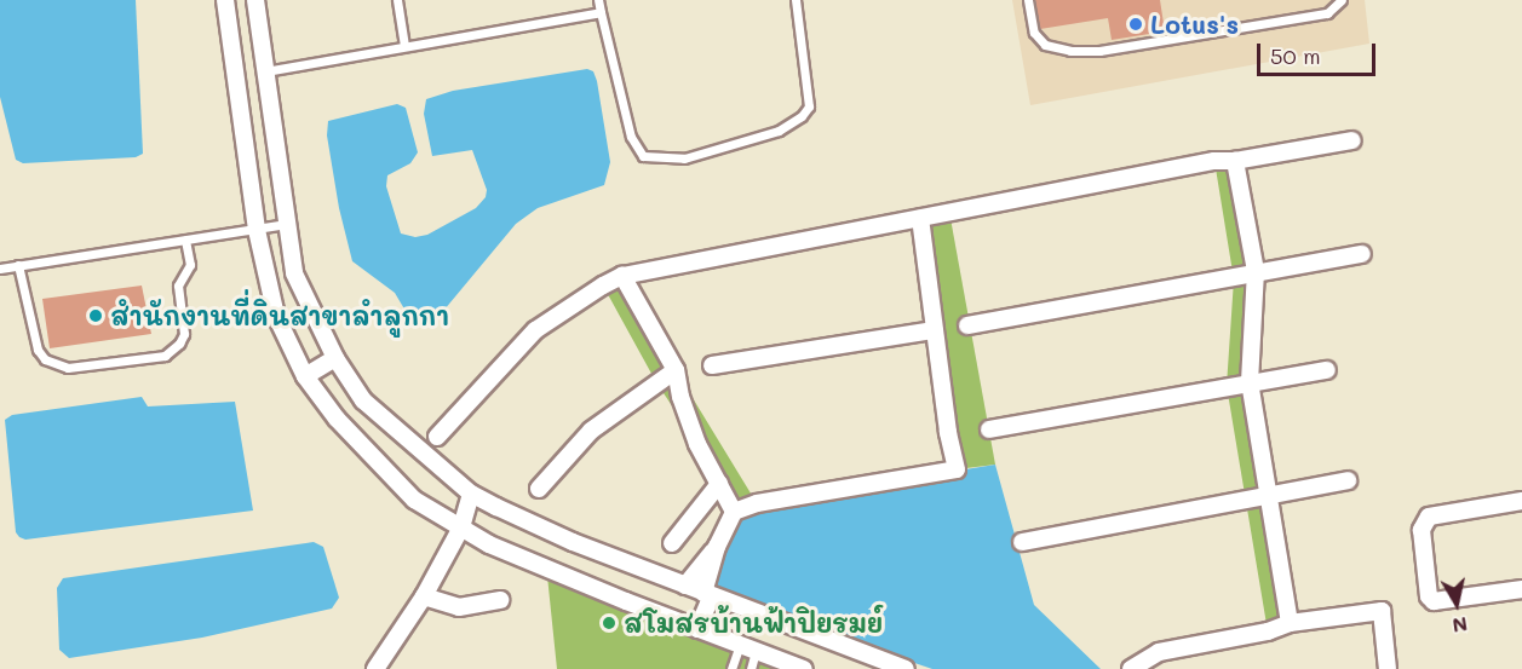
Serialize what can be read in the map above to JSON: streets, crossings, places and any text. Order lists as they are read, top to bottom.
{
  "places": ["Lotus's", "สำนักงานที่ดินสาขาลำลูกกา", "สโมสรบ้านฟ้าปิยรมย์"],
  "scale_bar": "50 m",
  "north": "bottom"
}
